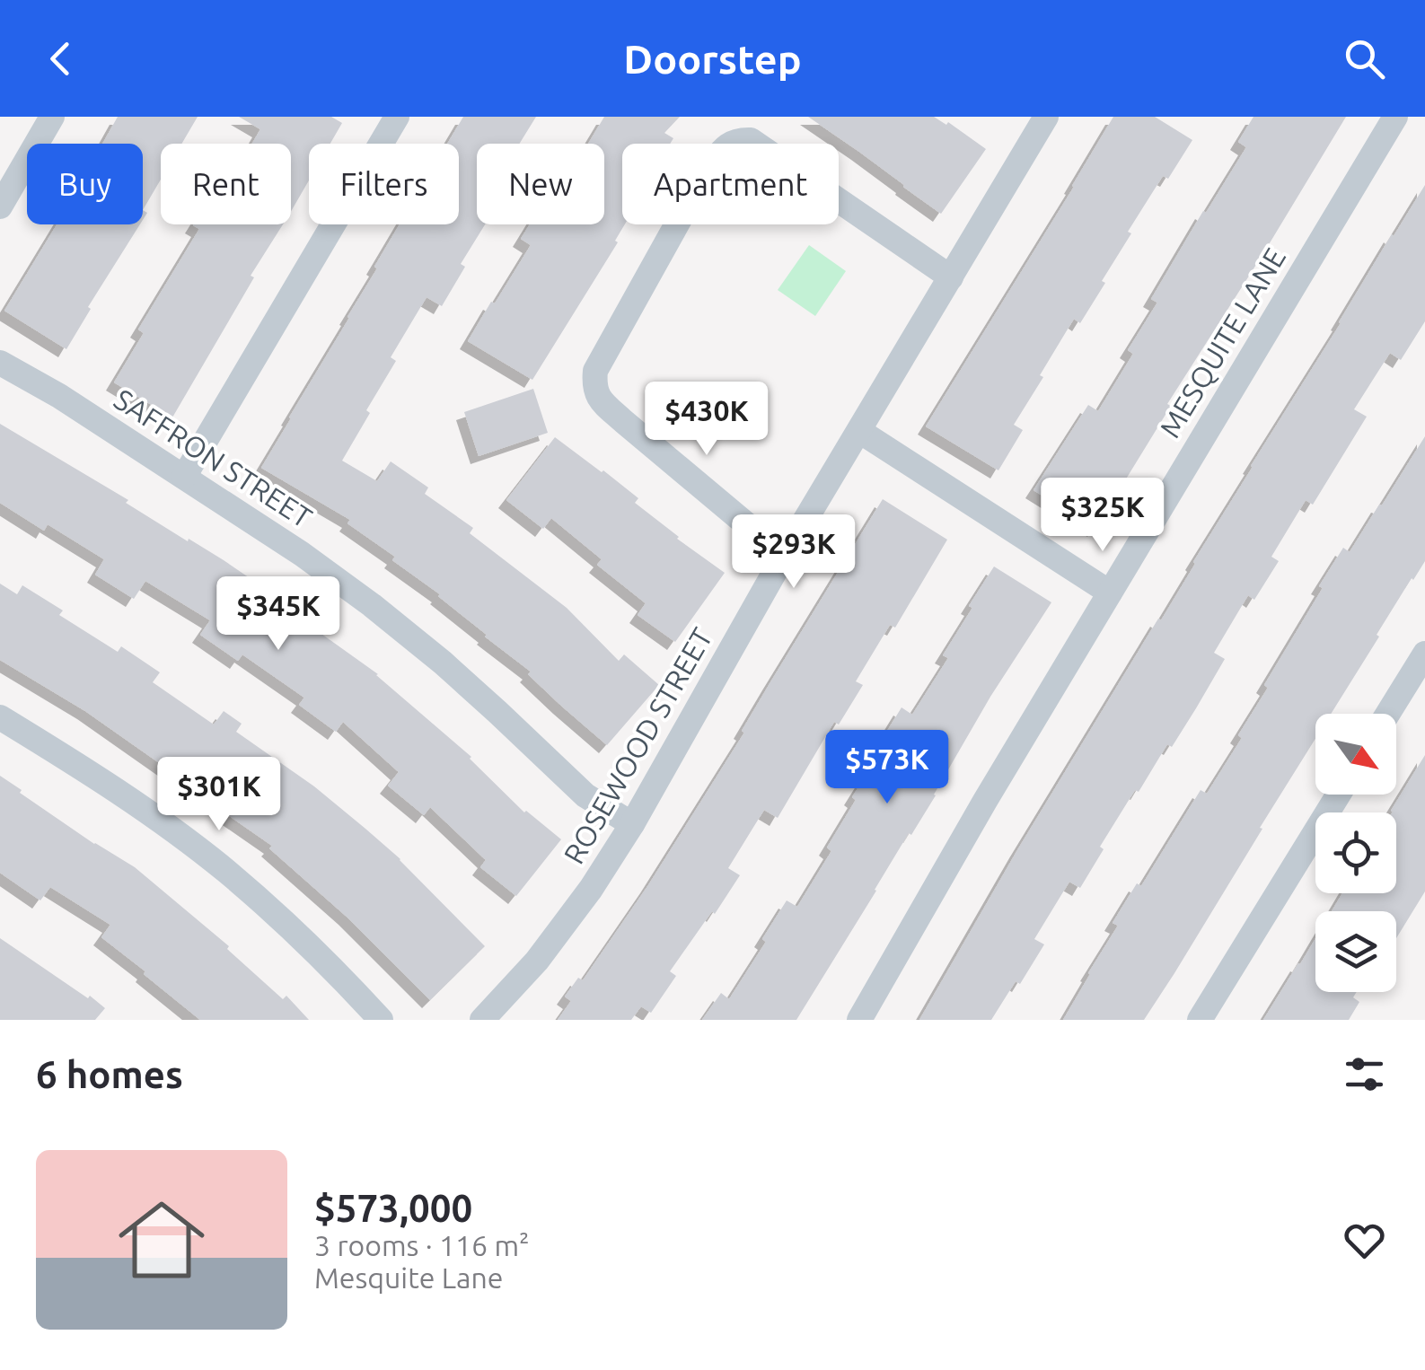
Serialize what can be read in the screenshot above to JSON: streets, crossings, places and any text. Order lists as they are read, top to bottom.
{
  "streets": {
    "street": ["MESQUITE LANE", "SAFFRON STREET", "ROSEWOOD STREET"]
  },
  "crossings": [
    ["SAFFRON STREET", "ROSEWOOD STREET"]
  ],
  "north": "bottom right",
  "page": {
    "header": "Doorstep",
    "chip": [
      "Buy",
      "Rent",
      "Filters",
      "New",
      "Apartment"
    ],
    "price": [
      "$430K",
      "$325K",
      "$293K",
      "$345K",
      "$573K",
      "$301K"
    ],
    "heading": "6 homes",
    "list": [
      {
        "name": "$573,000",
        "note": "3 rooms · 116 m² · Mesquite Lane"
      }
    ]
  }
}
